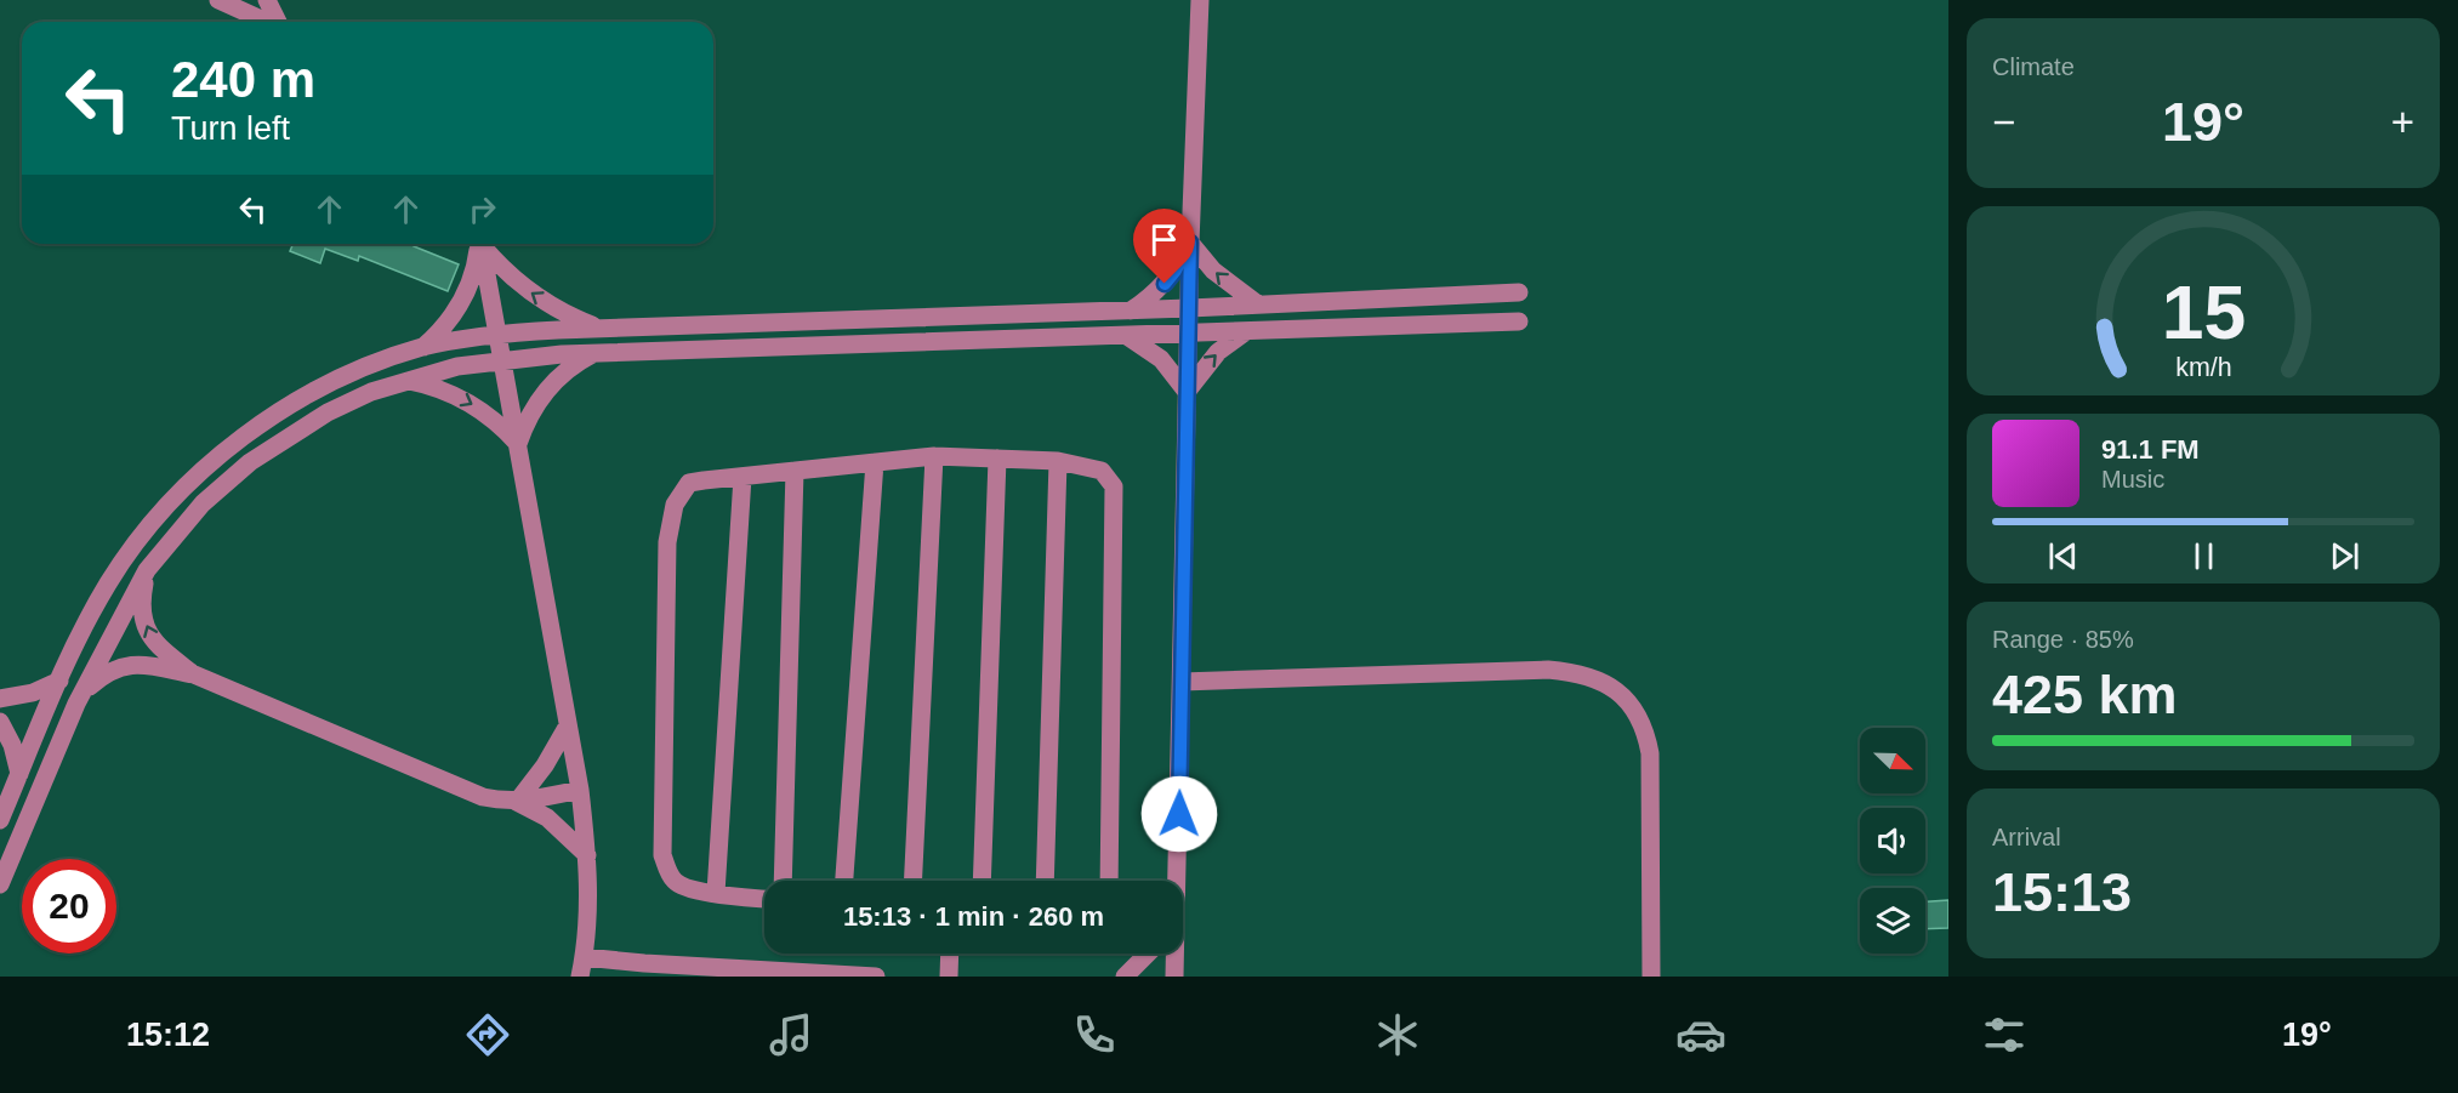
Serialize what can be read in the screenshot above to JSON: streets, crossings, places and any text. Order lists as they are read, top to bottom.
{
  "north": "bottom right",
  "page": {
    "tile": [
      "Climate",
      ["Range · 85%", "425 km"],
      ["Arrival", "15:13"]
    ],
    "turn": ["240 m", "Turn left"],
    "heat": ["−", "19°", "+"],
    "song": ["91.1 FM", "Music"],
    "limit": "20",
    "trip": "15:13 · 1 min · 260 m",
    "tabs": ["15:12", "19°"],
    "gauge": ["15", "km/h"]
  }
}
